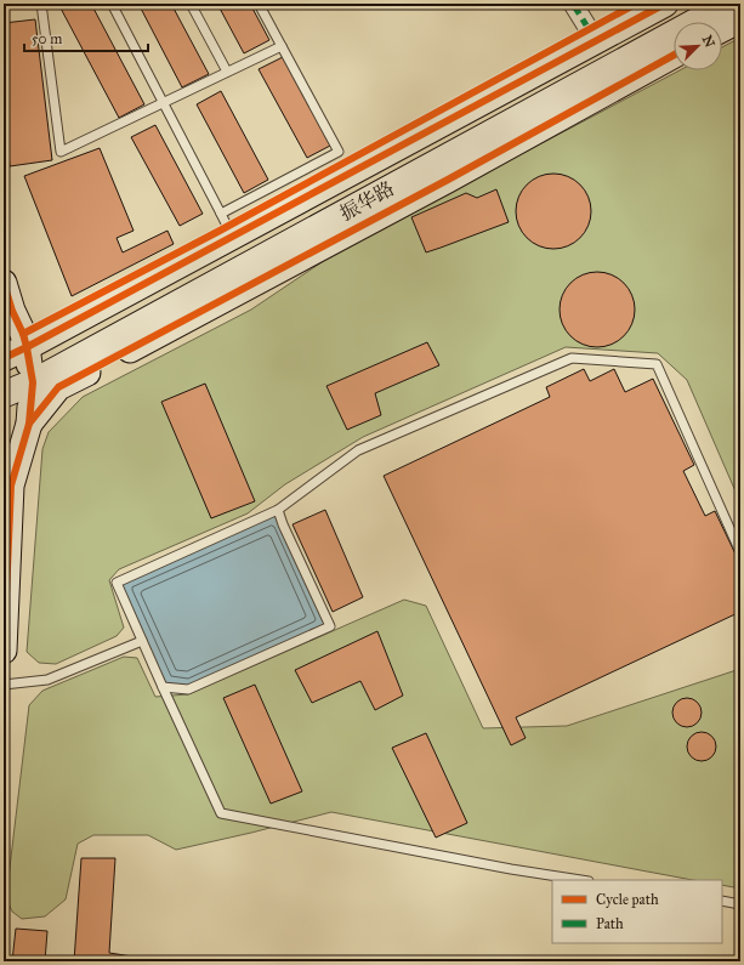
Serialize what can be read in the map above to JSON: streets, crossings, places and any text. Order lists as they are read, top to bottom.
{
  "streets": {
    "main road": ["振华路"]
  },
  "legend": ["Cycle path", "Path"],
  "scale_bar": "50 m",
  "north": "top right"
}
